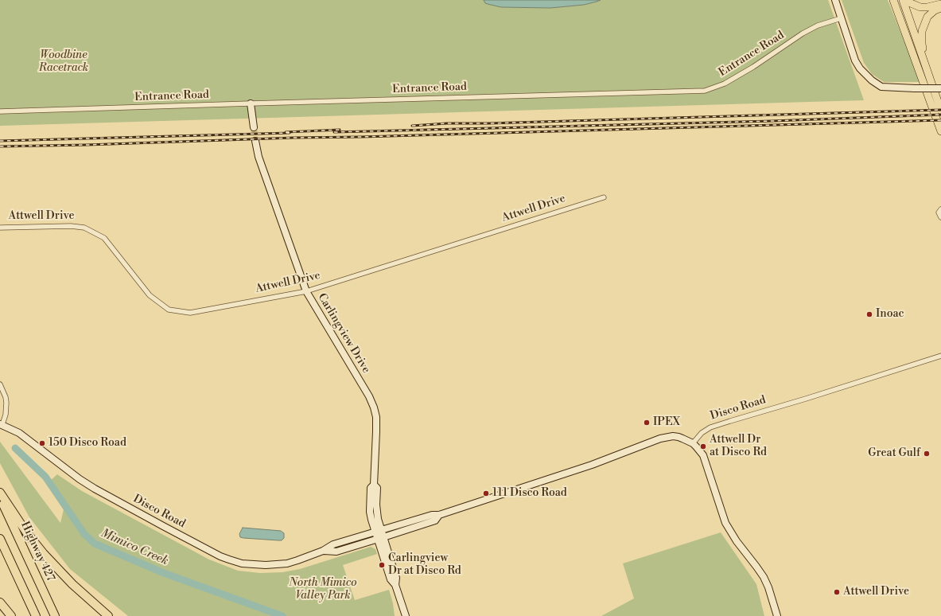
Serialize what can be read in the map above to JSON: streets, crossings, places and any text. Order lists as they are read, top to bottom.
{
  "streets": {
    "highway": ["Highway 427"],
    "main road": ["Carlingview Drive", "Disco Road"],
    "street": ["Entrance Road", "Attwell Drive"]
  },
  "crossings": [
    ["Attwell Drive", "Carlingview Drive"],
    ["Carlingview Drive", "Disco Road"]
  ],
  "water": ["Mimico Creek"],
  "parks": ["Woodbine Racetrack", "North Mimico Valley Park"],
  "places": [
    "Inoac",
    "IPEX",
    "150 Disco Road",
    "Attwell Dr at Disco Rd",
    "Great Gulf",
    "111 Disco Road",
    "Carlingview Dr at Disco Rd",
    "Attwell Drive"
  ]
}
